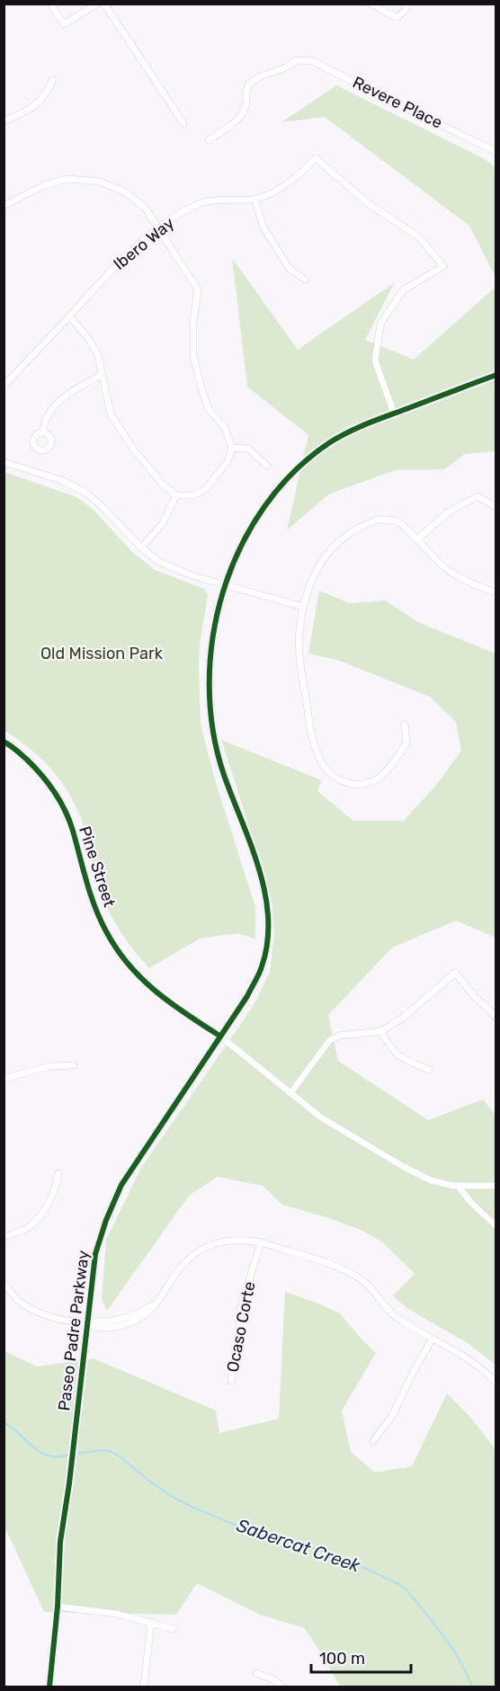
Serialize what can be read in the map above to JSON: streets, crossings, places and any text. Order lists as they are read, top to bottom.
{
  "streets": {
    "main road": ["Paseo Padre Parkway"],
    "street": [
      "Revere Place",
      "Ibero Way",
      "Pine Street",
      "Ocaso Corte"
    ]
  },
  "crossings": [
    ["Ibero Way", "Paseo Padre Parkway"],
    ["Pine Street", "Paseo Padre Parkway"]
  ],
  "water": ["Sabercat Creek"],
  "parks": ["Old Mission Park"],
  "scale_bar": "100 m"
}
